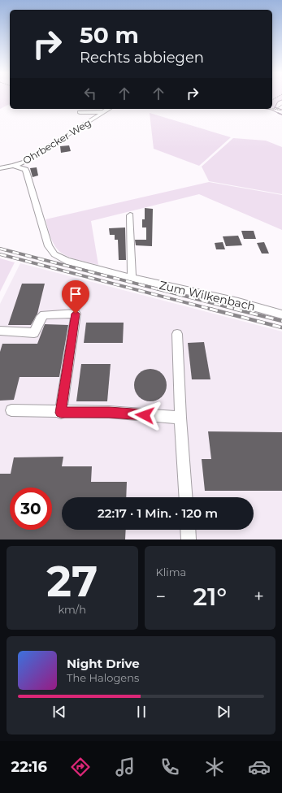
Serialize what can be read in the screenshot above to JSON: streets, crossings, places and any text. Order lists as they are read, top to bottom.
{
  "streets": {
    "street": ["Ohrbecker Weg", "Zum Wilkenbach"]
  },
  "crossings": [
    ["Ohrbecker Weg", "Zum Wilkenbach"]
  ],
  "page": {
    "turn": ["50 m", "Rechts abbiegen"],
    "limit": "30",
    "trip": "22:17 · 1 Min. · 120 m",
    "tile": [
      ["27", "km/h"],
      "Klima"
    ],
    "heat": ["−", "21°", "+"],
    "song": ["Night Drive", "The Halogens"],
    "tabs": "22:16"
  }
}
